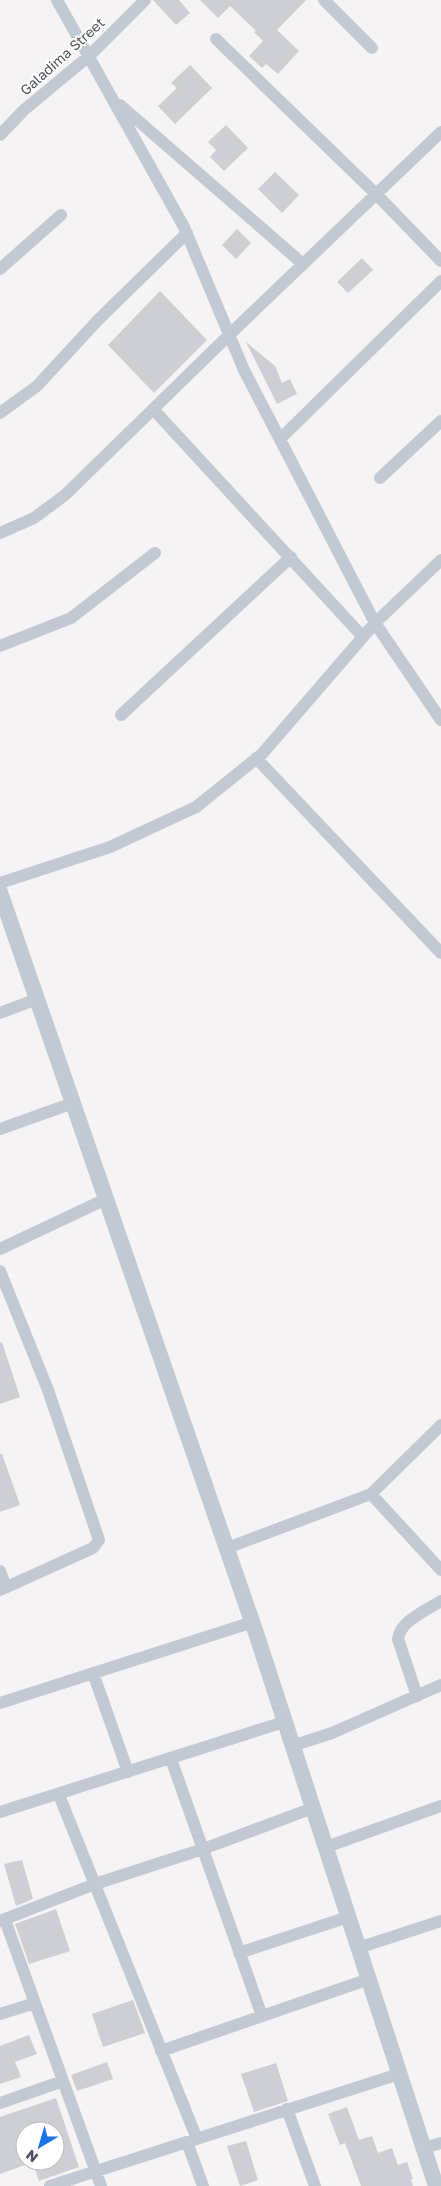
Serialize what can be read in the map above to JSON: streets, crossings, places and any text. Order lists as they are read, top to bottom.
{
  "streets": {
    "street": ["Galadima Street"]
  },
  "north": "bottom left"
}
